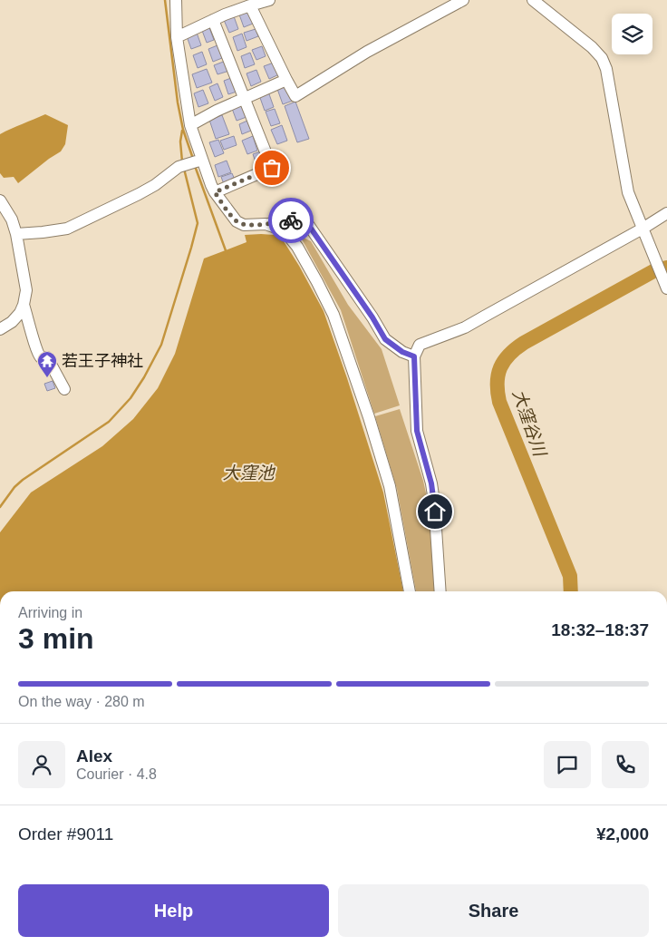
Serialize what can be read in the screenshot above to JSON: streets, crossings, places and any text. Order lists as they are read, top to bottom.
{
  "water": ["大窪谷川", "大窪池"],
  "places": {
    "temple": ["若王子神社"]
  },
  "page": {
    "heading": ["3 min", "Arriving in", "18:32–18:37"],
    "panel": [
      "Alex",
      "Courier · 4.8",
      "Order #9011",
      "¥2,000"
    ],
    "bar": "On the way · 280 m",
    "buttons": ["Help", "Share"]
  }
}
